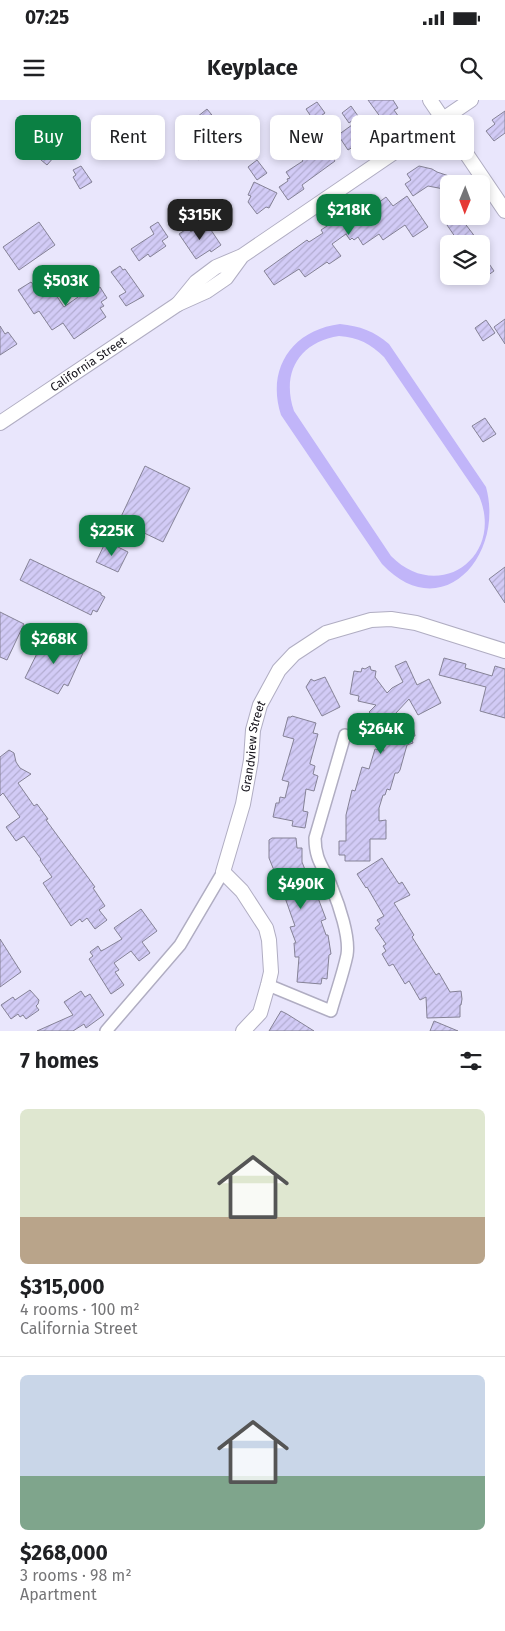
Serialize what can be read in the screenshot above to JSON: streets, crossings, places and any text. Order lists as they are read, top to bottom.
{
  "streets": {
    "main road": ["California Street", "Grandview Street"]
  },
  "north": "bottom",
  "page": {
    "status": "07:25",
    "header": "Keyplace",
    "chip": [
      "Buy",
      "Rent",
      "Filters",
      "New",
      "Apartment"
    ],
    "price": [
      "$218K",
      "$315K",
      "$503K",
      "$225K",
      "$268K",
      "$264K",
      "$490K"
    ],
    "heading": "7 homes",
    "list": [
      {
        "name": "$315,000",
        "note": "4 rooms · 100 m² · California Street"
      },
      {
        "name": "$268,000",
        "note": "3 rooms · 98 m² · Apartment"
      }
    ]
  }
}
